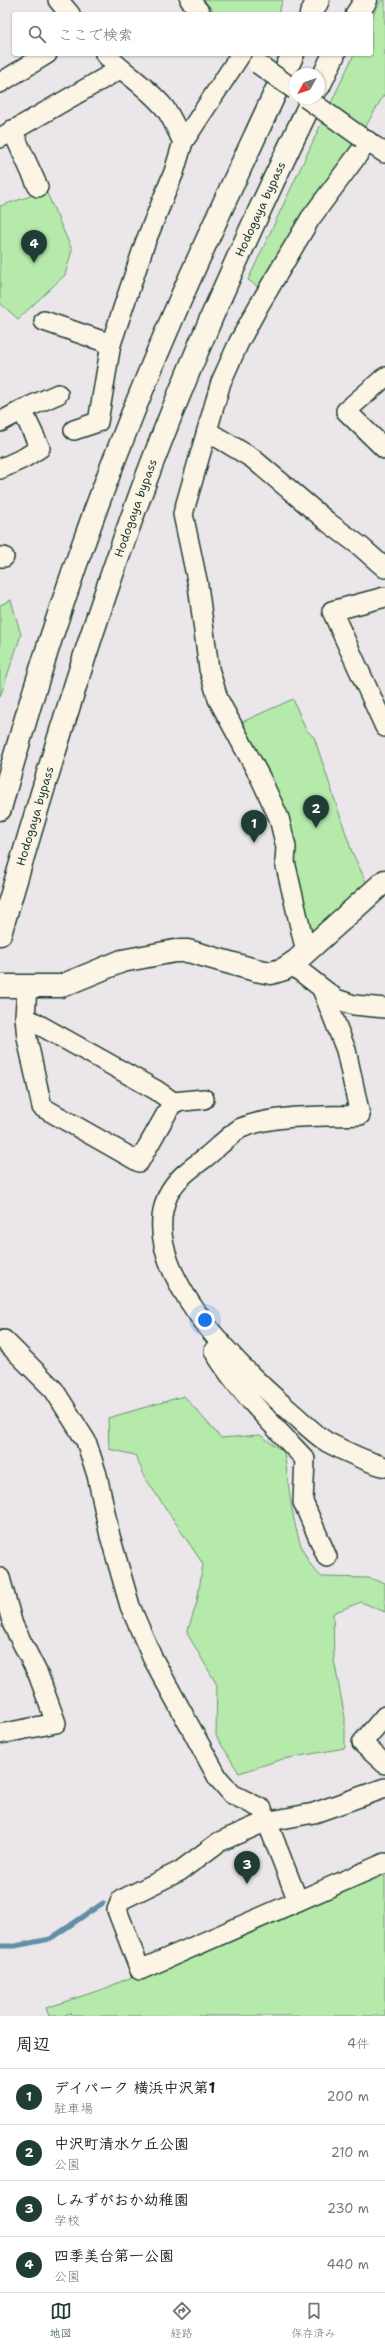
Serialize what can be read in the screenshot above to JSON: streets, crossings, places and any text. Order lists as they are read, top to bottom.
{
  "streets": {
    "main road": ["Hodogaya bypass"]
  },
  "north": "bottom left",
  "page": {
    "search": "ここで検索",
    "pins": [
      "4",
      "2",
      "1",
      "3"
    ],
    "heading": ["周辺", "4件"],
    "list": [
      {
        "mark": "1",
        "name": "デイパーク 横浜中沢第1",
        "note": "駐車場",
        "value": "200 m"
      },
      {
        "mark": "2",
        "name": "中沢町清水ケ丘公園",
        "note": "公園",
        "value": "210 m"
      },
      {
        "mark": "3",
        "name": "しみずがおか幼稚園",
        "note": "学校",
        "value": "230 m"
      },
      {
        "mark": "4",
        "name": "四季美台第一公園",
        "note": "公園",
        "value": "440 m"
      }
    ],
    "nav": ["地図", "経路", "保存済み"]
  }
}
